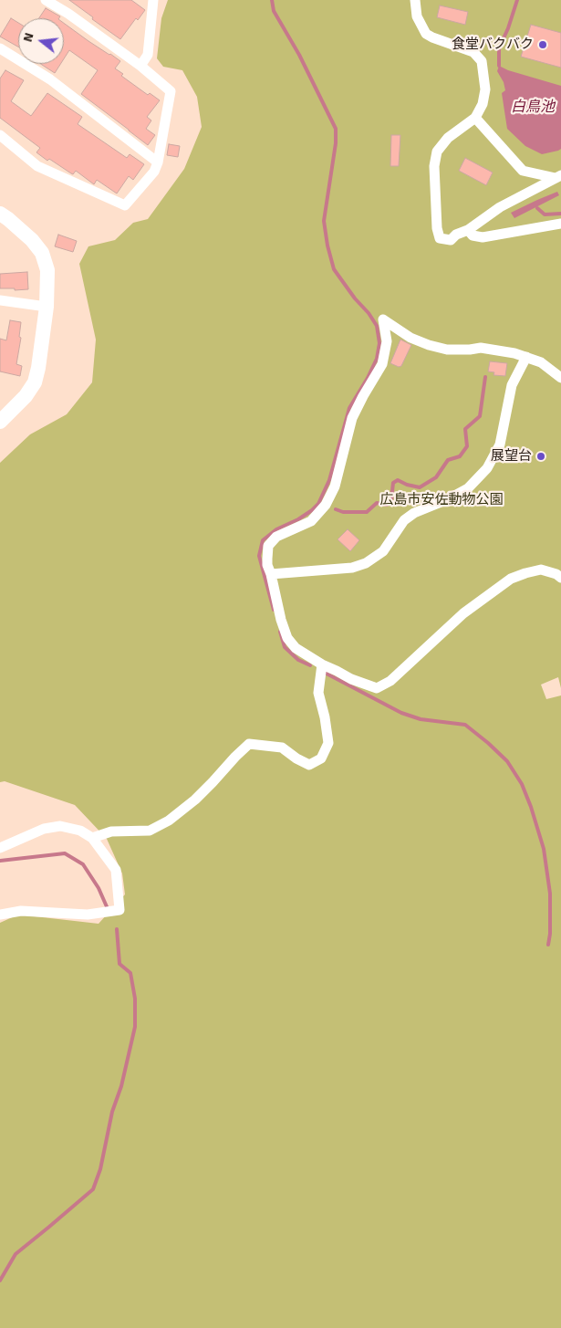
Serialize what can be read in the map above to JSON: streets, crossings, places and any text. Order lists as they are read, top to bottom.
{
  "water": ["白鳥池"],
  "parks": ["広島市安佐動物公園"],
  "places": ["食堂バクバク", "展望台"],
  "north": "left"
}
